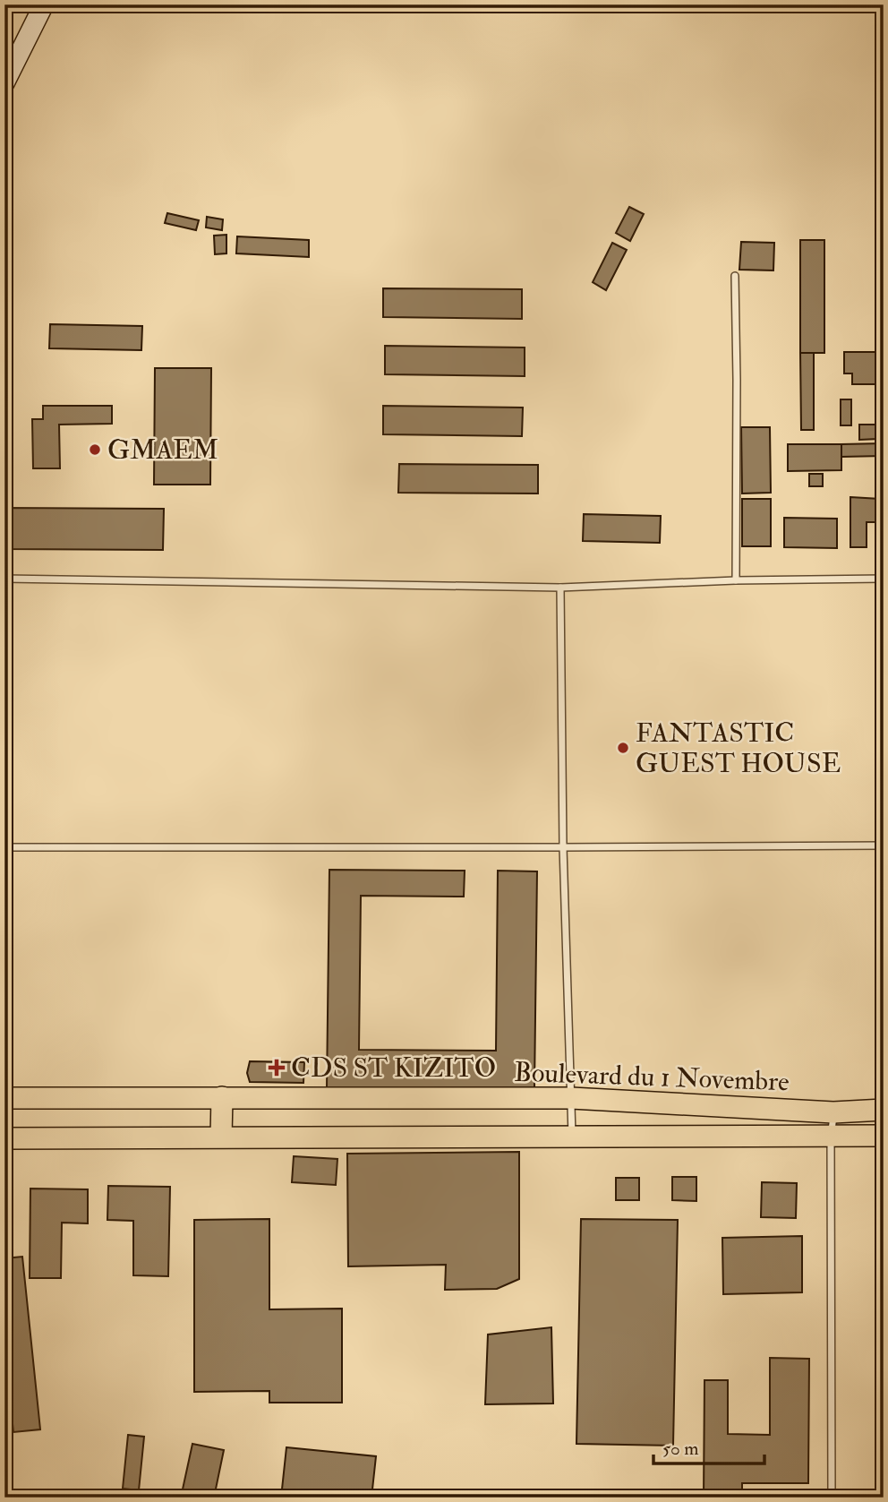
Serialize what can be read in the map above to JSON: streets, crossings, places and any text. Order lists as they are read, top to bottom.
{
  "streets": {
    "main road": ["Boulevard du 1 Novembre"]
  },
  "places": {
    "other": ["GMAEM", "FANTASTIC GUEST HOUSE"],
    "health": ["CDS ST KIZITO"]
  },
  "scale_bar": "50 m"
}
